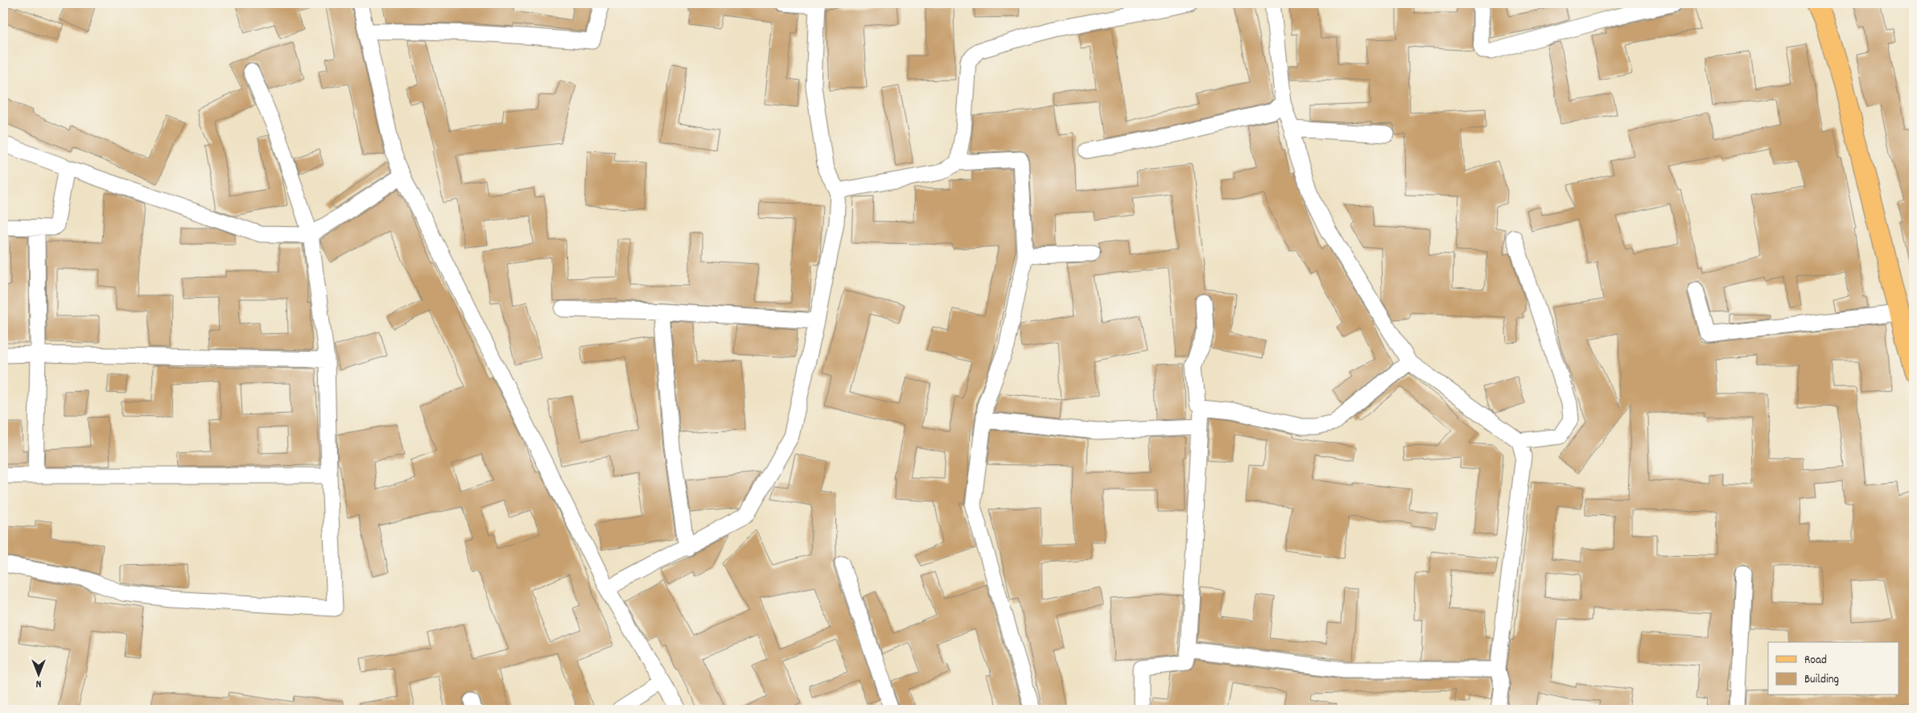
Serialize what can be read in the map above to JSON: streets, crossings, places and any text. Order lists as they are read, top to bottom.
{
  "legend": ["Road", "Building"],
  "north": "bottom"
}
